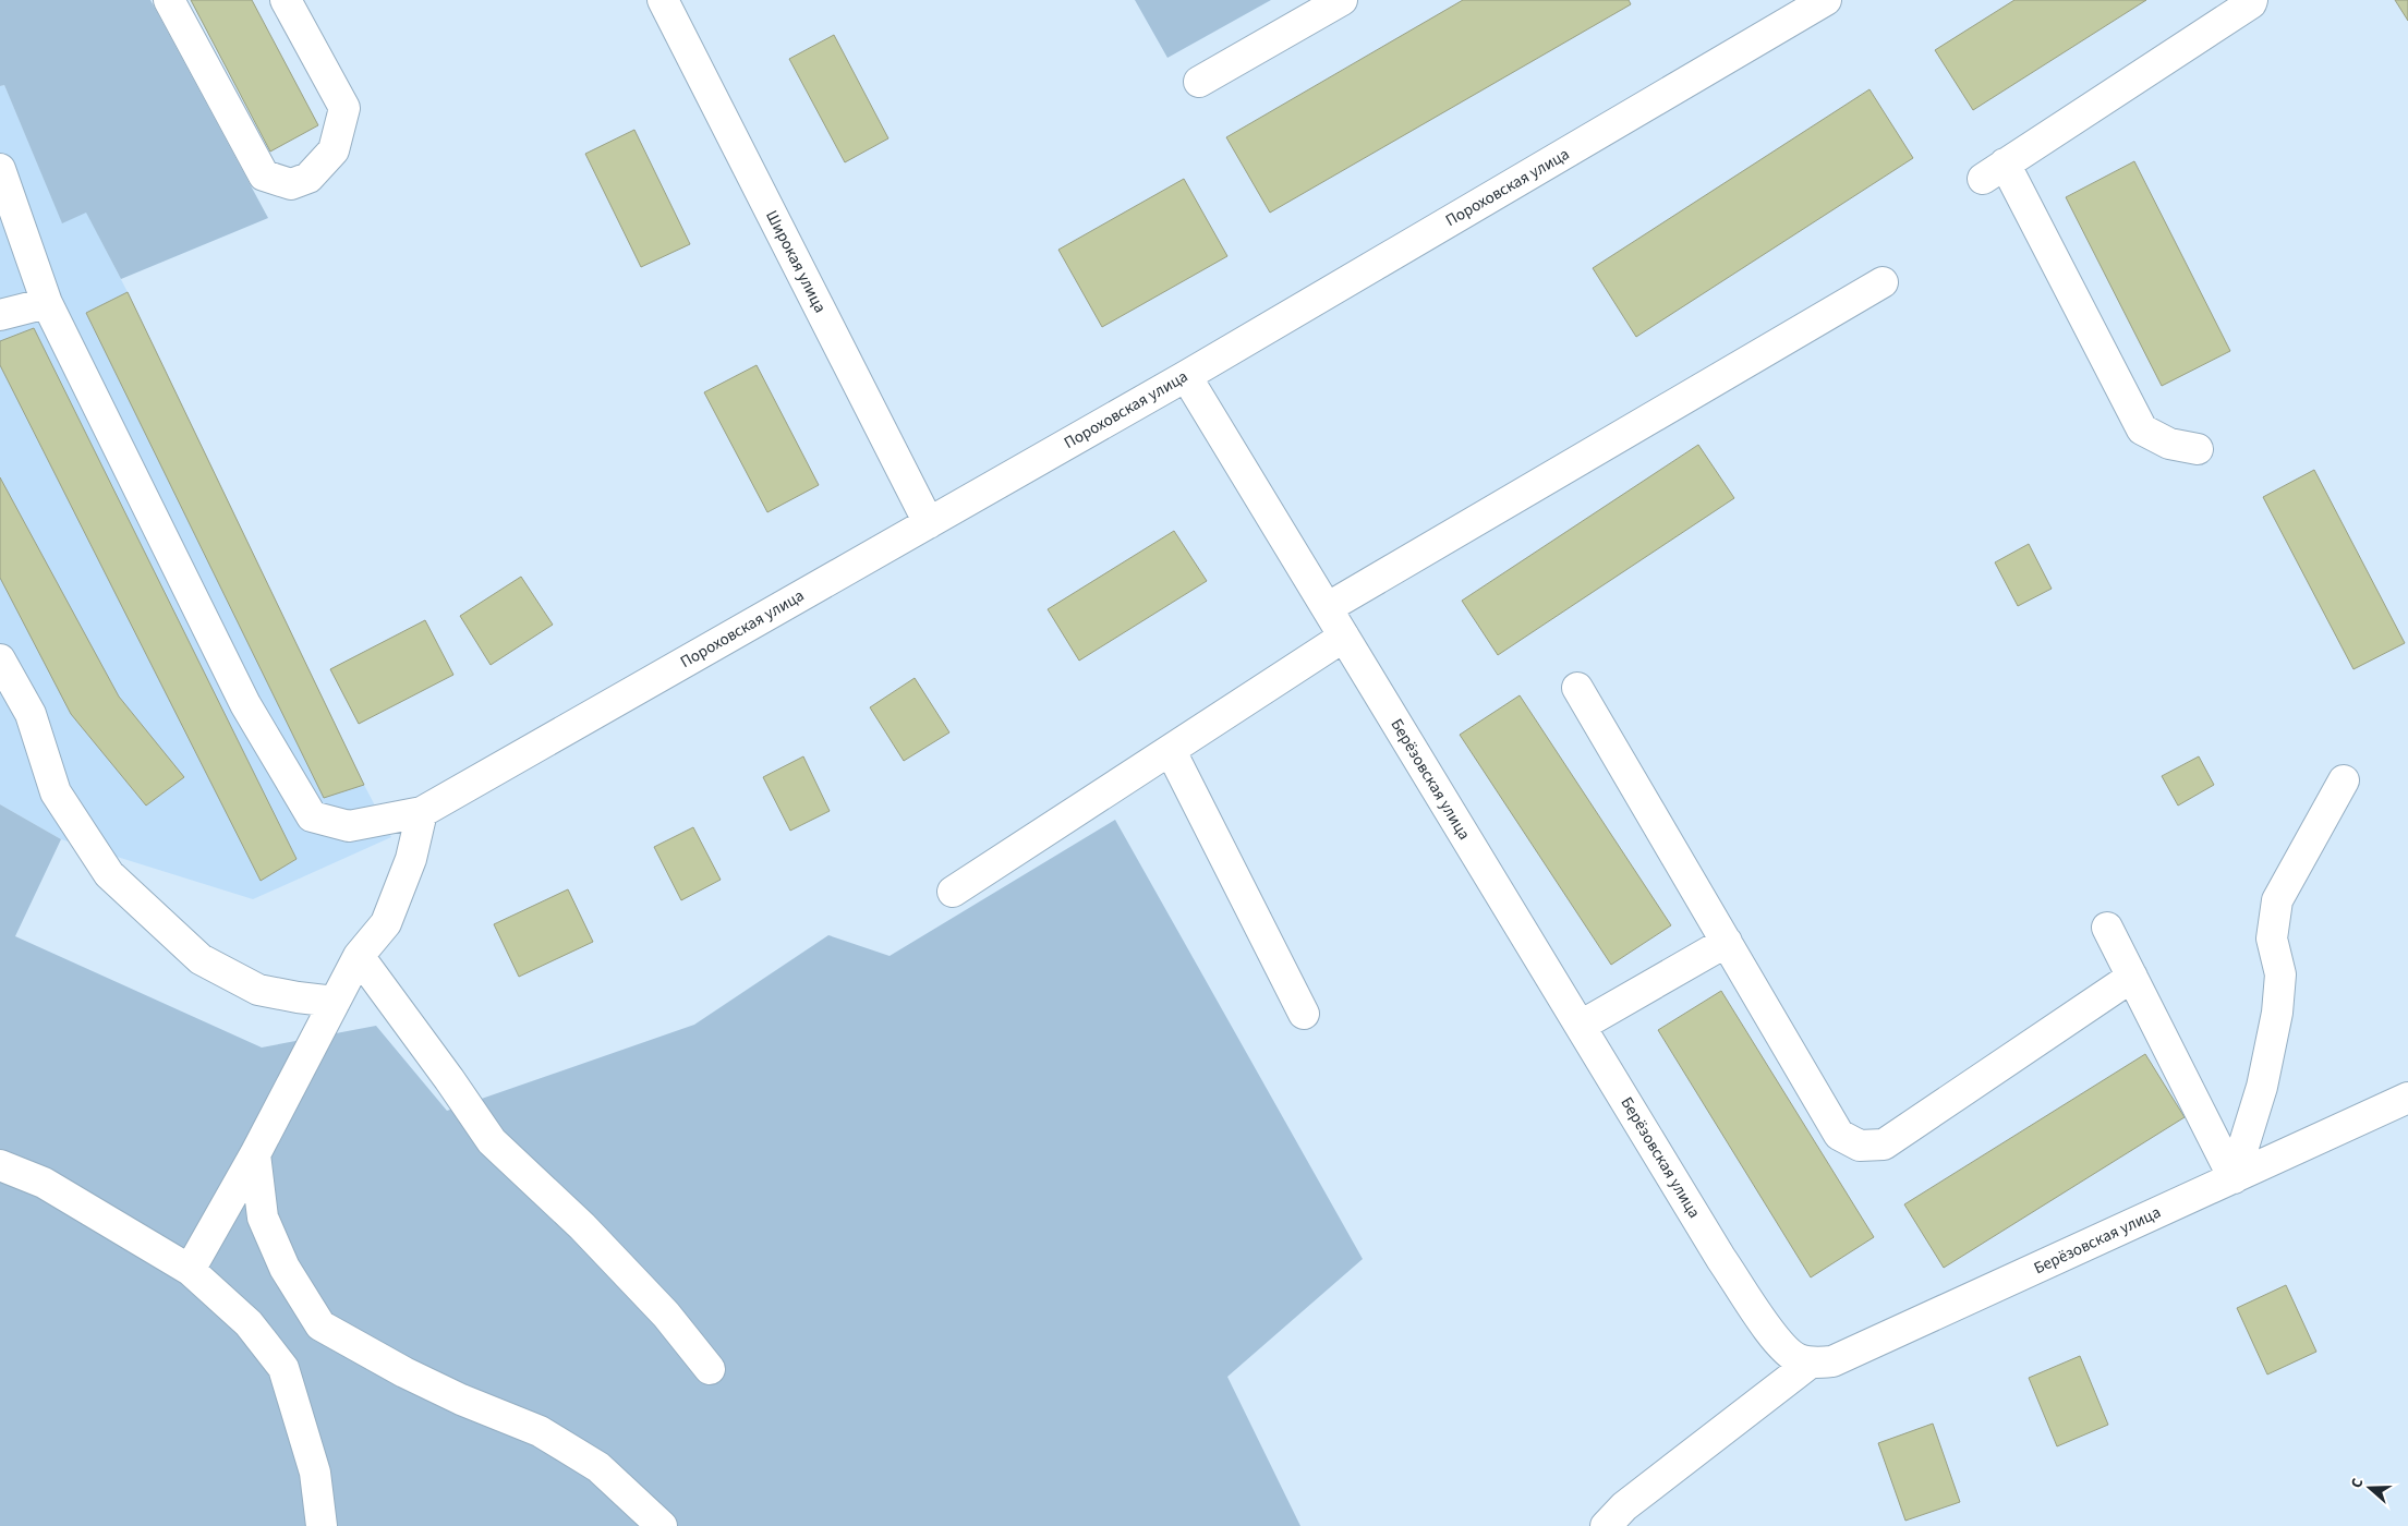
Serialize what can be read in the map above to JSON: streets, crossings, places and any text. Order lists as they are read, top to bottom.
{
  "streets": {
    "street": ["Пороховская улица", "Широкая улица", "Берёзовская улица"]
  },
  "crossings": [
    ["Пороховская улица", "Широкая улица"],
    ["Пороховская улица", "Берёзовская улица"]
  ],
  "north": "left"
}
